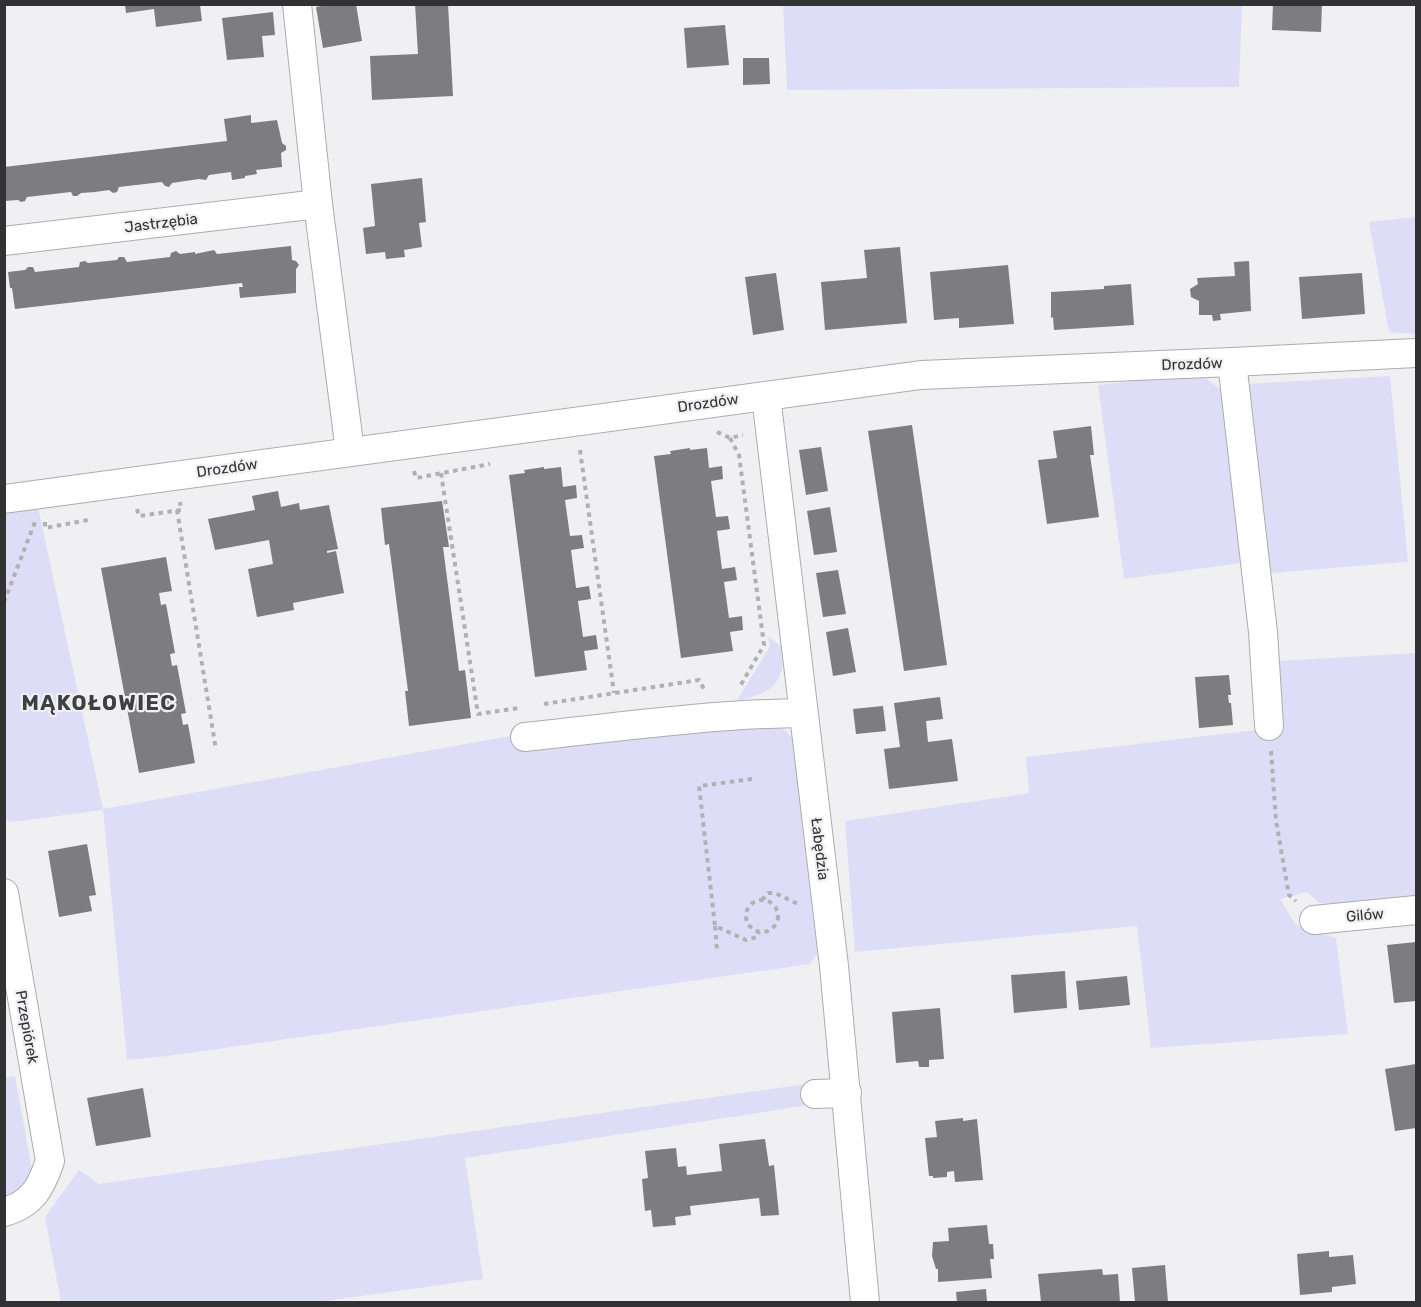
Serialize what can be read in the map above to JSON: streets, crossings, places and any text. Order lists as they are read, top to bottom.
{
  "streets": {
    "street": [
      "Jastrzębia",
      "Drozdów",
      "Łabędzia",
      "Gilów",
      "Przepiórek"
    ]
  },
  "crossings": [
    ["Drozdów", "Łabędzia"]
  ],
  "districts": ["MĄKOŁOWIEC"]
}
